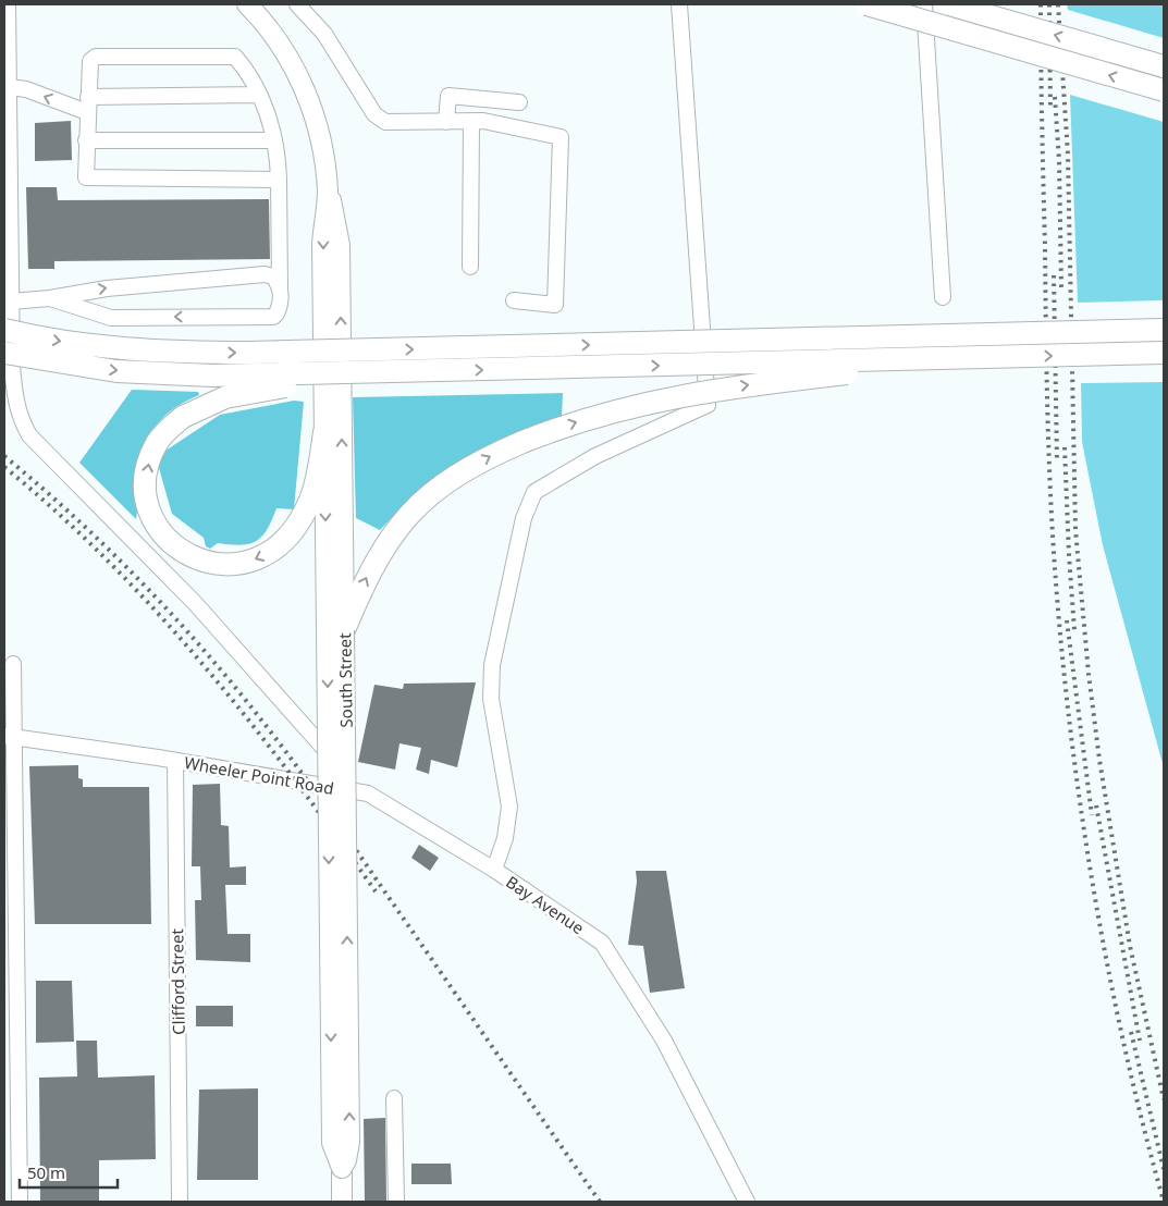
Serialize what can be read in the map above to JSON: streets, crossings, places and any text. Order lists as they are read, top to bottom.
{
  "streets": {
    "main road": ["South Street"],
    "street": ["Wheeler Point Road", "Bay Avenue", "Clifford Street"]
  },
  "crossings": [
    ["Wheeler Point Road", "Bay Avenue"],
    ["Wheeler Point Road", "Clifford Street"]
  ],
  "scale_bar": "50 m"
}
